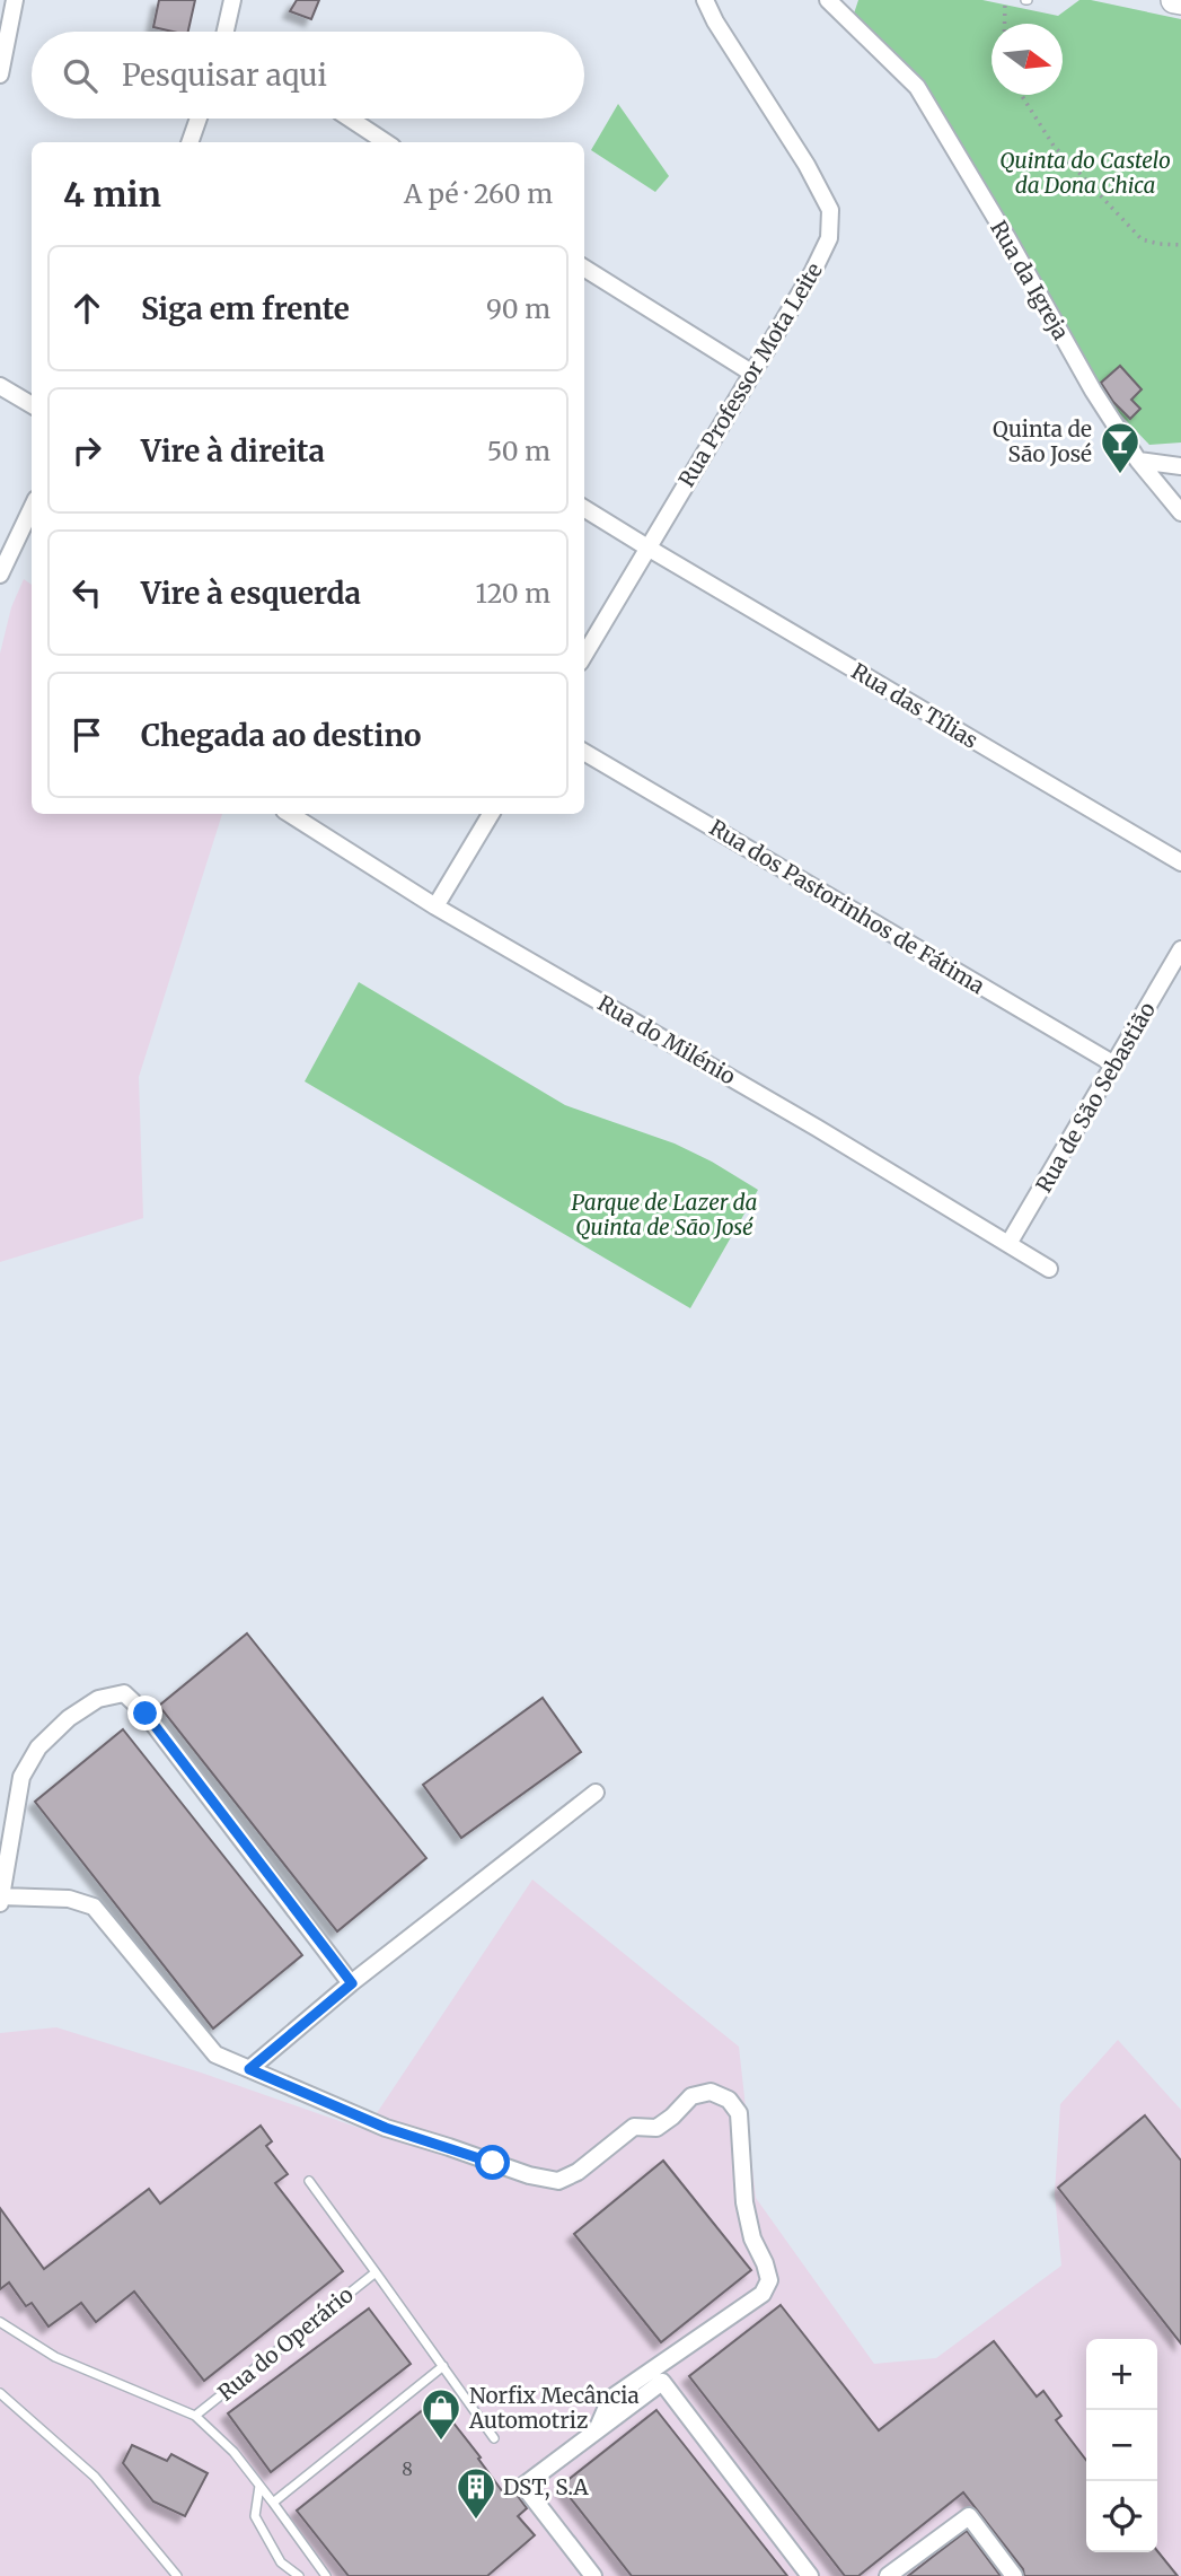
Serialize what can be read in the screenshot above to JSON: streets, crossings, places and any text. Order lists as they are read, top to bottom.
{
  "streets": {
    "street": [
      "Rua da Igreja",
      "Rua Professor Mota Leite",
      "Rua das Tílias",
      "Rua dos Pastorinhos de Fátima",
      "Rua do Milénio",
      "Rua de São Sebastião"
    ],
    "lane": ["Rua do Operário"]
  },
  "crossings": [
    ["Rua Professor Mota Leite", "Rua das Tílias"],
    ["Rua dos Pastorinhos de Fátima", "Rua de São Sebastião"],
    ["Rua do Milénio", "Rua de São Sebastião"]
  ],
  "parks": ["Quinta do Castelo da Dona Chica", "Parque de Lazer da Quinta de São José"],
  "places": {
    "bar": ["Quinta de São José"],
    "shop": ["Norfix Mecância Automotriz"],
    "building": ["DST, S.A"]
  },
  "house_numbers": ["8"],
  "north": "right",
  "page": {
    "search": "Pesquisar aqui",
    "heading": ["4 min", "A pé · 260 m"],
    "list": [
      ["Siga em frente", "90 m"],
      ["Vire à direita", "50 m"],
      ["Vire à esquerda", "120 m"],
      "Chegada ao destino"
    ],
    "map_buttons": ["+", "−"]
  }
}
